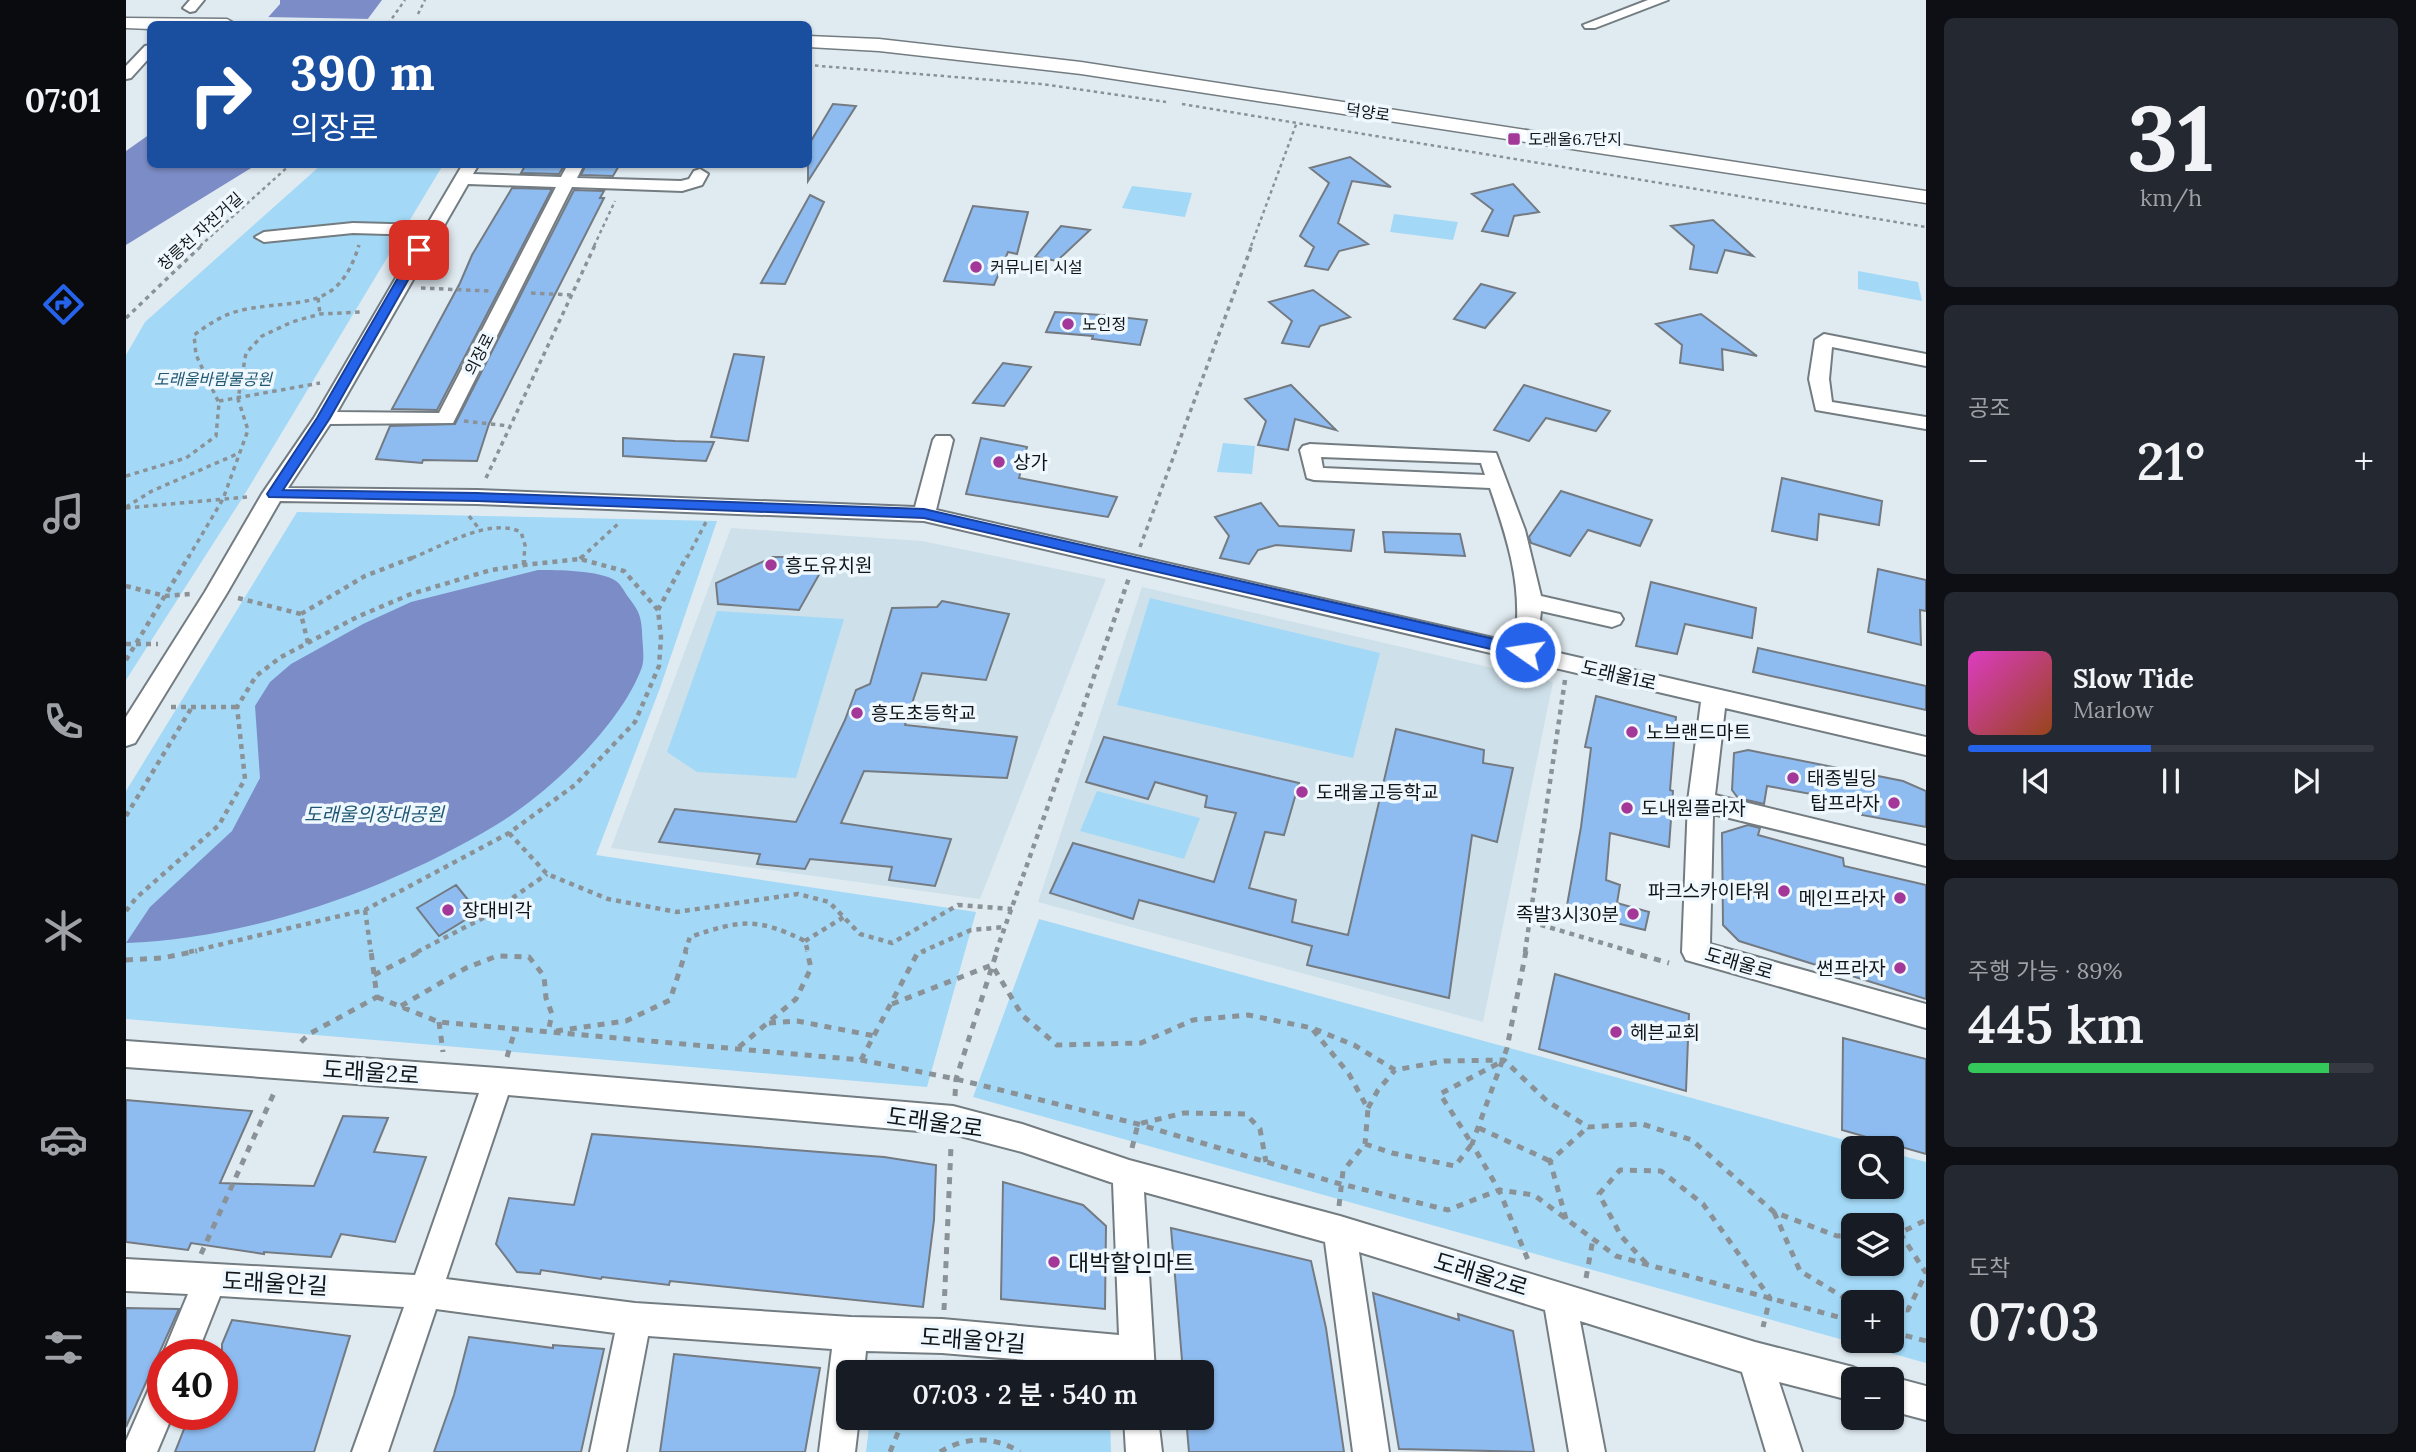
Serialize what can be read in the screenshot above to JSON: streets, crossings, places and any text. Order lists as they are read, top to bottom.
{
  "streets": {
    "main road": ["덕양로"],
    "street": [
      "의장로",
      "도래울1로",
      "도래울로",
      "도래울2로",
      "도래울안길"
    ],
    "path": ["창릉천 자전거길"]
  },
  "crossings": [
    ["도래울1로", "도래울로"],
    ["도래울2로", "도래울안길"]
  ],
  "parks": ["도래울바람물공원", "도래울의장대공원"],
  "places": {
    "transit": ["도래울6.7단지"],
    "other": [
      "커뮤니티 시설",
      "노인정",
      "상가",
      "흥도유치원",
      "흥도초등학교",
      "노브랜드마트",
      "태종빌딩",
      "도래울고등학교",
      "탑프라자",
      "도내원플라자",
      "파크스카이타워",
      "메인프라자",
      "장대비각",
      "족발3시30분",
      "썬프라자",
      "헤븐교회",
      "대박할인마트"
    ]
  },
  "page": {
    "tabs": "07:01",
    "tile": [
      ["31", "km/h"],
      "공조",
      ["주행 가능 · 89%", "445 km"],
      ["도착", "07:03"]
    ],
    "turn": ["390 m", "의장로"],
    "heat": ["−", "21°", "+"],
    "song": ["Slow Tide", "Marlow"],
    "map_buttons": ["+", "−"],
    "limit": "40",
    "trip": "07:03 · 2 분 · 540 m"
  }
}
